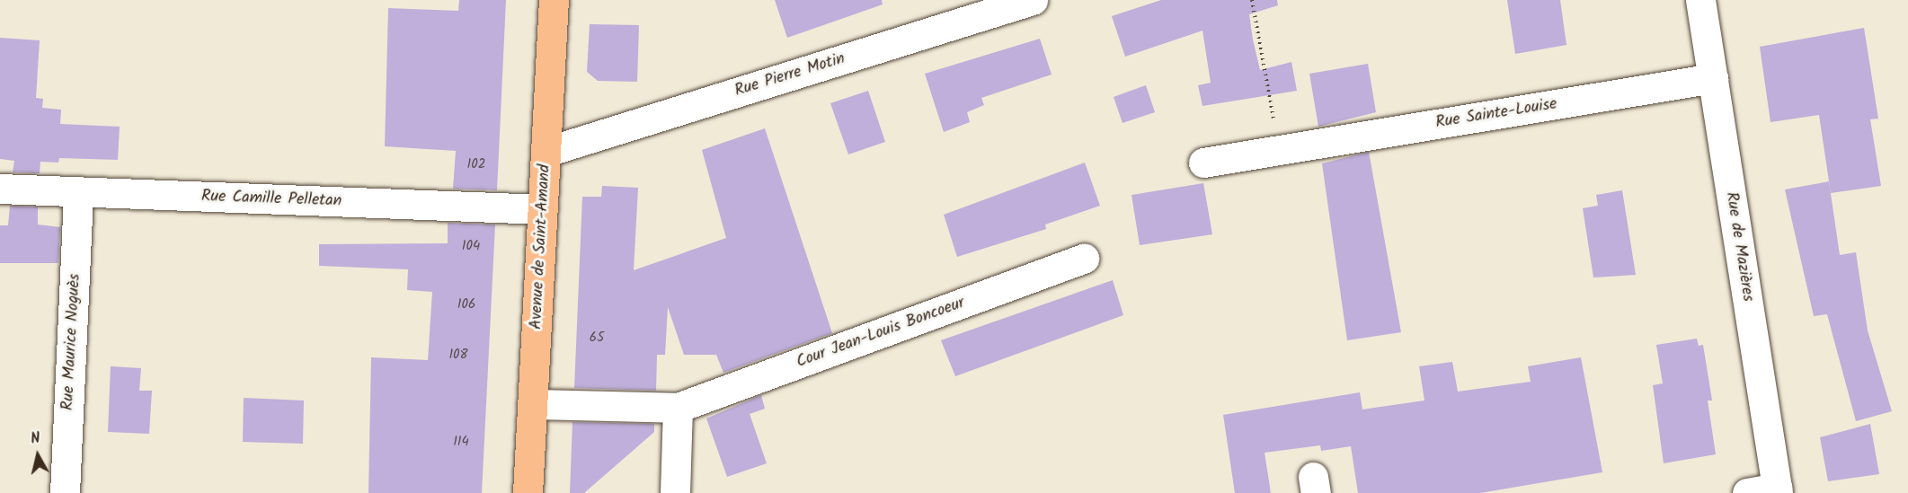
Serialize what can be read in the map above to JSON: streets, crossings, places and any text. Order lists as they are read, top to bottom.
{
  "streets": {
    "main road": ["Avenue de Saint-Amand"],
    "street": [
      "Rue Pierre Motin",
      "Rue Sainte-Louise",
      "Rue Camille Pelletan",
      "Rue de Mazières",
      "Cour Jean-Louis Boncoeur",
      "Rue Maurice Noguès"
    ]
  },
  "crossings": [
    ["Rue Pierre Motin", "Avenue de Saint-Amand"],
    ["Rue Sainte-Louise", "Rue de Mazières"],
    ["Rue Camille Pelletan", "Avenue de Saint-Amand"],
    ["Rue Camille Pelletan", "Rue Maurice Noguès"],
    ["Avenue de Saint-Amand", "Cour Jean-Louis Boncoeur"]
  ],
  "house_numbers": [
    "102",
    "104",
    "106",
    "65",
    "108",
    "114"
  ],
  "north": "top"
}
